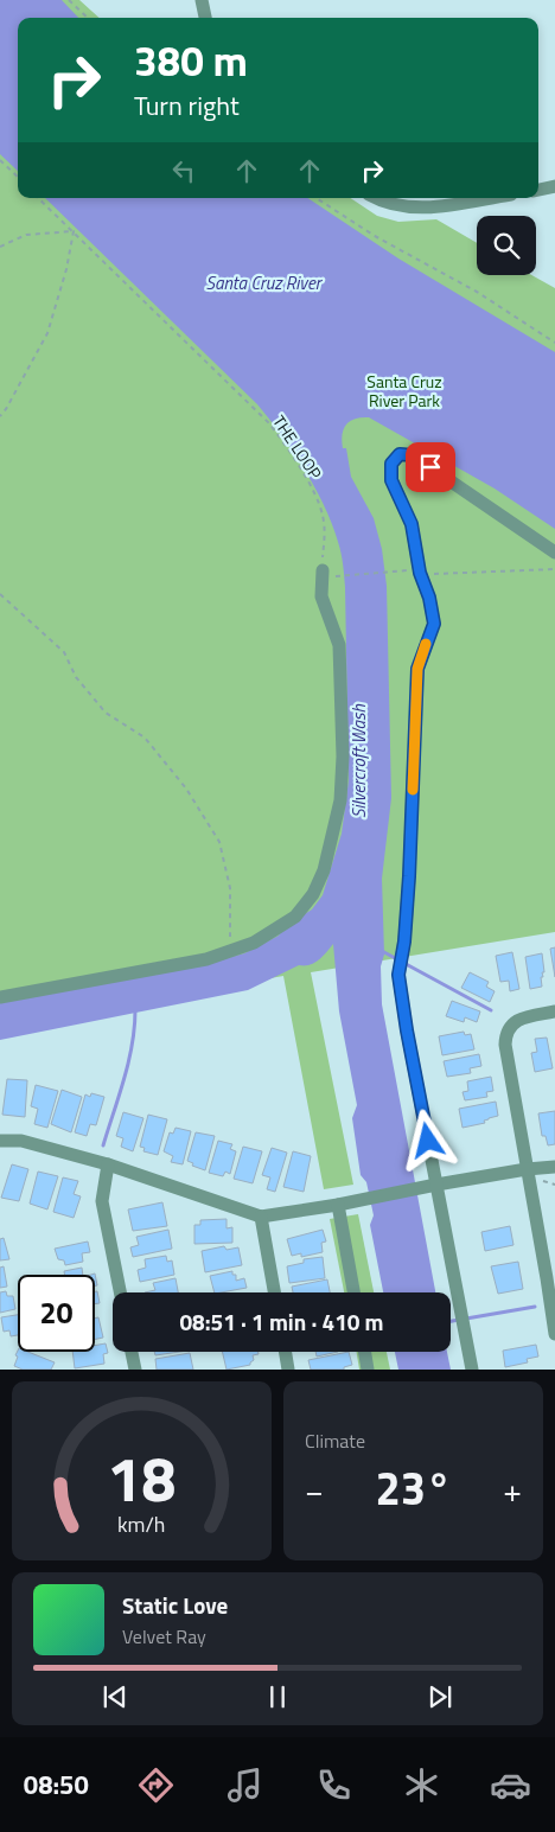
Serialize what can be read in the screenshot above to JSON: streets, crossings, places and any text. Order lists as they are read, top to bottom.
{
  "streets": {
    "path": ["THE LOOP"]
  },
  "water": ["Santa Cruz River", "Silvercroft Wash"],
  "parks": ["Santa Cruz River Park"],
  "page": {
    "turn": ["380 m", "Turn right"],
    "limit": "20",
    "trip": "08:51 · 1 min · 410 m",
    "tile": "Climate",
    "heat": ["−", "23°", "+"],
    "song": ["Static Love", "Velvet Ray"],
    "tabs": "08:50",
    "gauge": ["18", "km/h"]
  }
}
